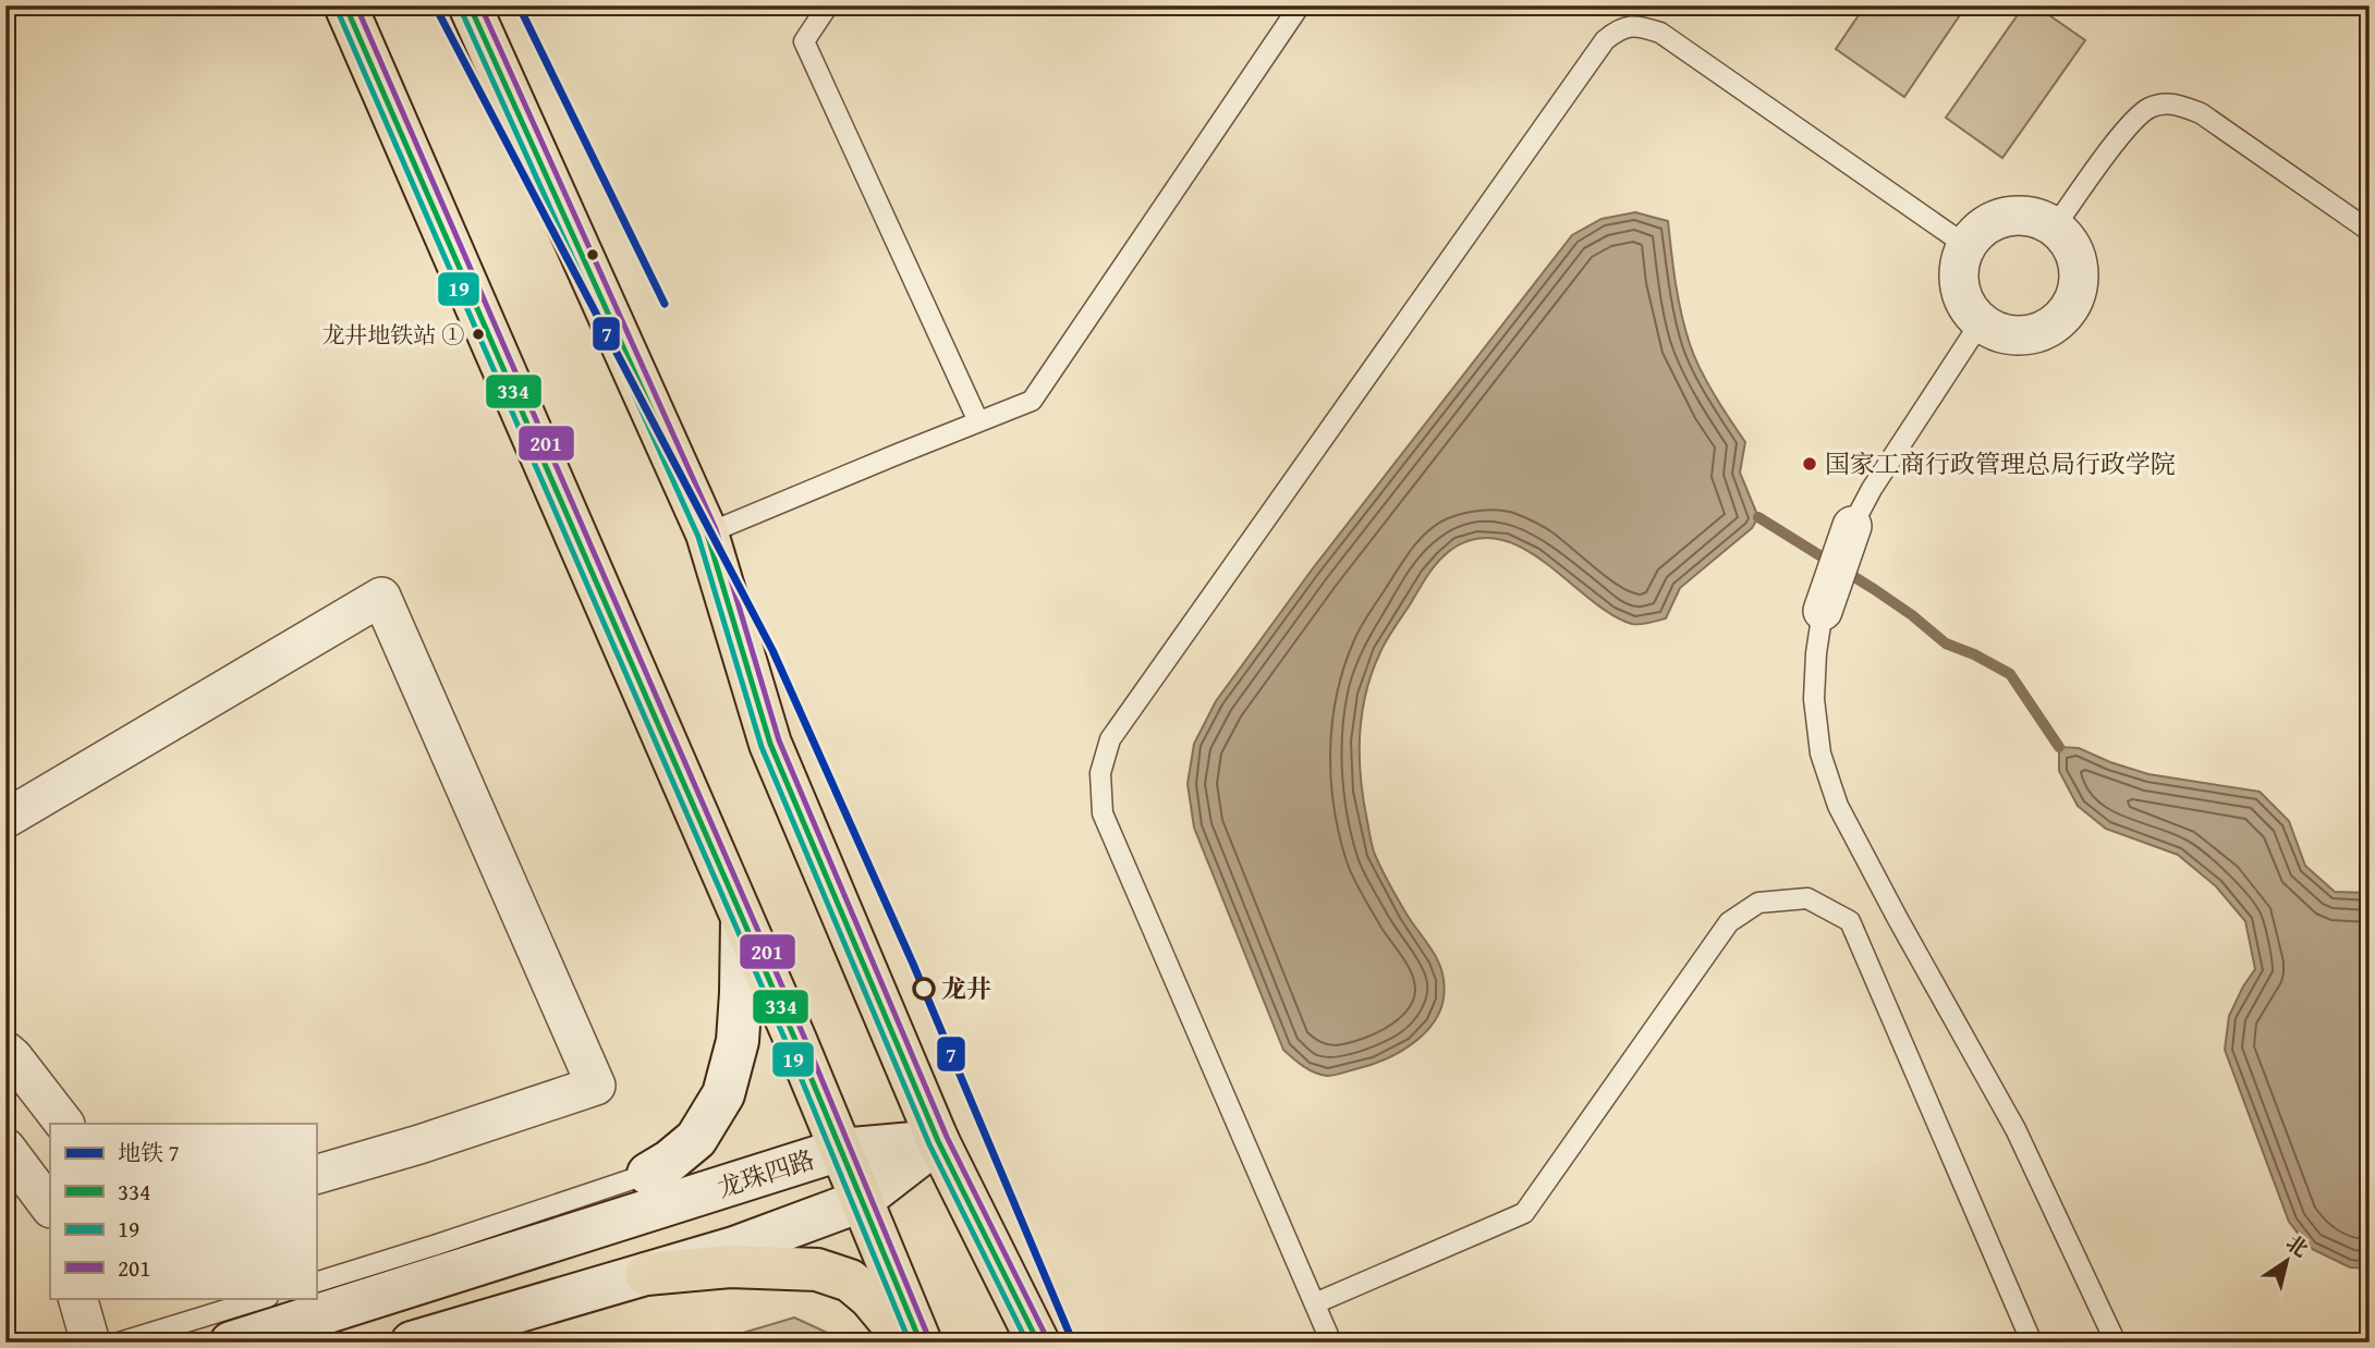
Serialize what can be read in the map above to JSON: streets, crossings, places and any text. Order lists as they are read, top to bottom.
{
  "streets": {
    "main road": ["龙珠四路"]
  },
  "places": ["龙井地铁站 ①", "国家工商行政管理总局行政学院", "龙井"],
  "lines": [
    "metro line 7",
    "transit line 334",
    "transit line 201",
    "transit line 19"
  ],
  "legend": [
    "地铁 7",
    "334",
    "19",
    "201"
  ],
  "north": "top right"
}
